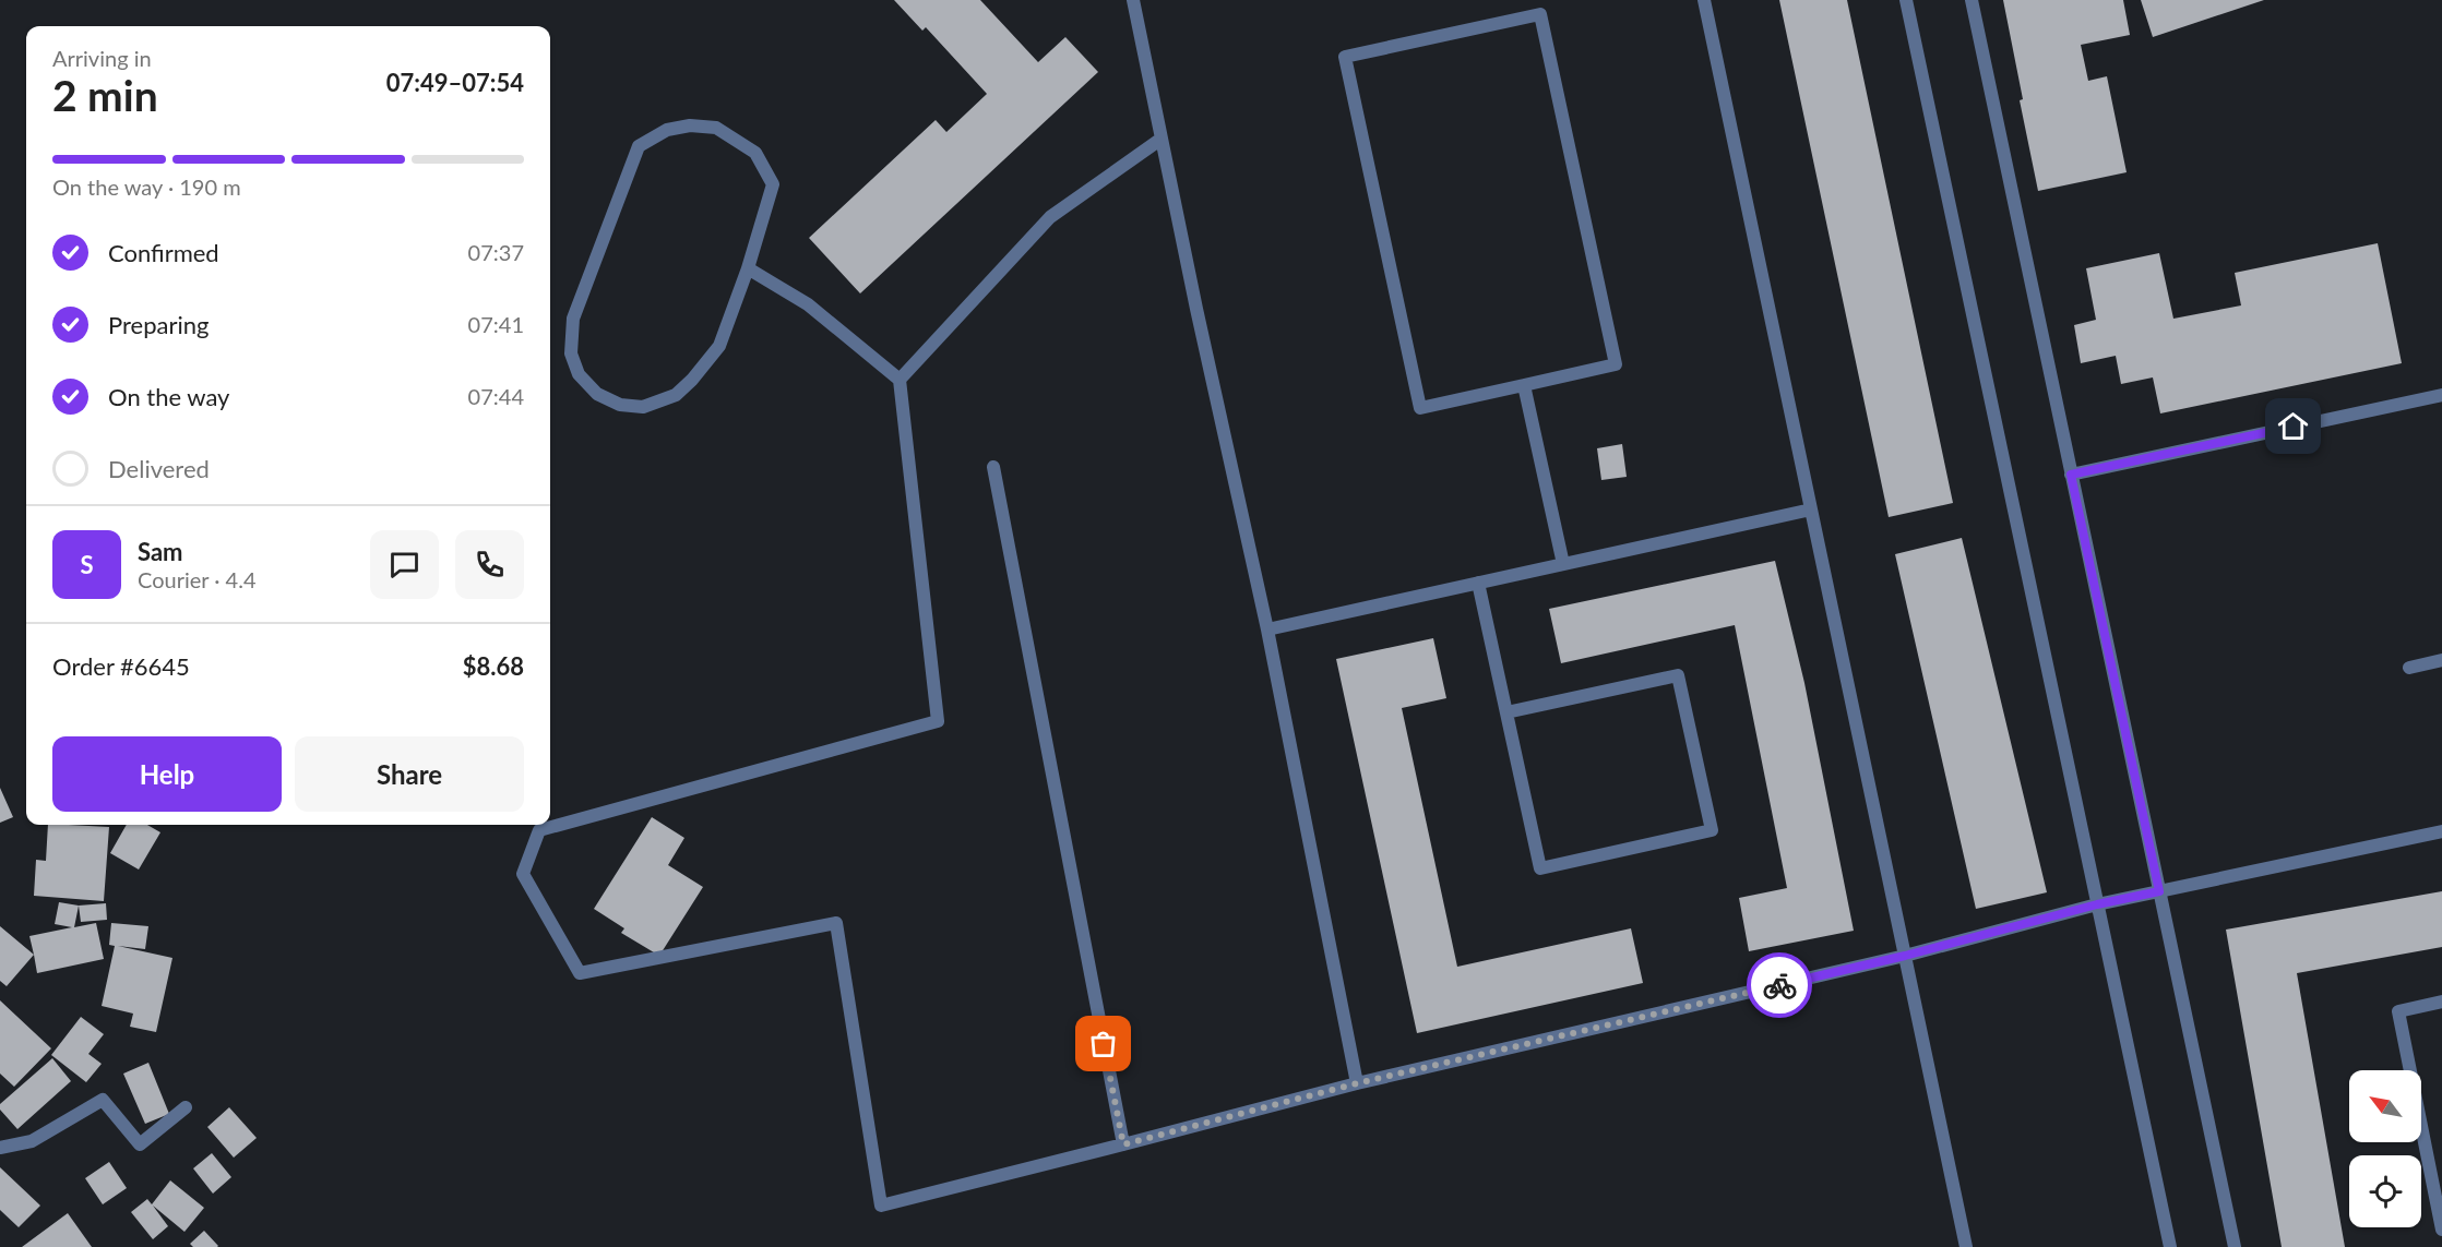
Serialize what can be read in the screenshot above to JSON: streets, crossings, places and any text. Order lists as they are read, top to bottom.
{
  "north": "top left",
  "page": {
    "heading": ["2 min", "Arriving in", "07:49–07:54"],
    "panel": [
      "Sam",
      "Courier · 4.4",
      "Order #6645",
      "$8.68"
    ],
    "bar": "On the way · 190 m",
    "list": [
      ["Confirmed", "07:37"],
      ["Preparing", "07:41"],
      ["On the way", "07:44"],
      "Delivered"
    ],
    "round": "S",
    "buttons": ["Help", "Share"]
  }
}
